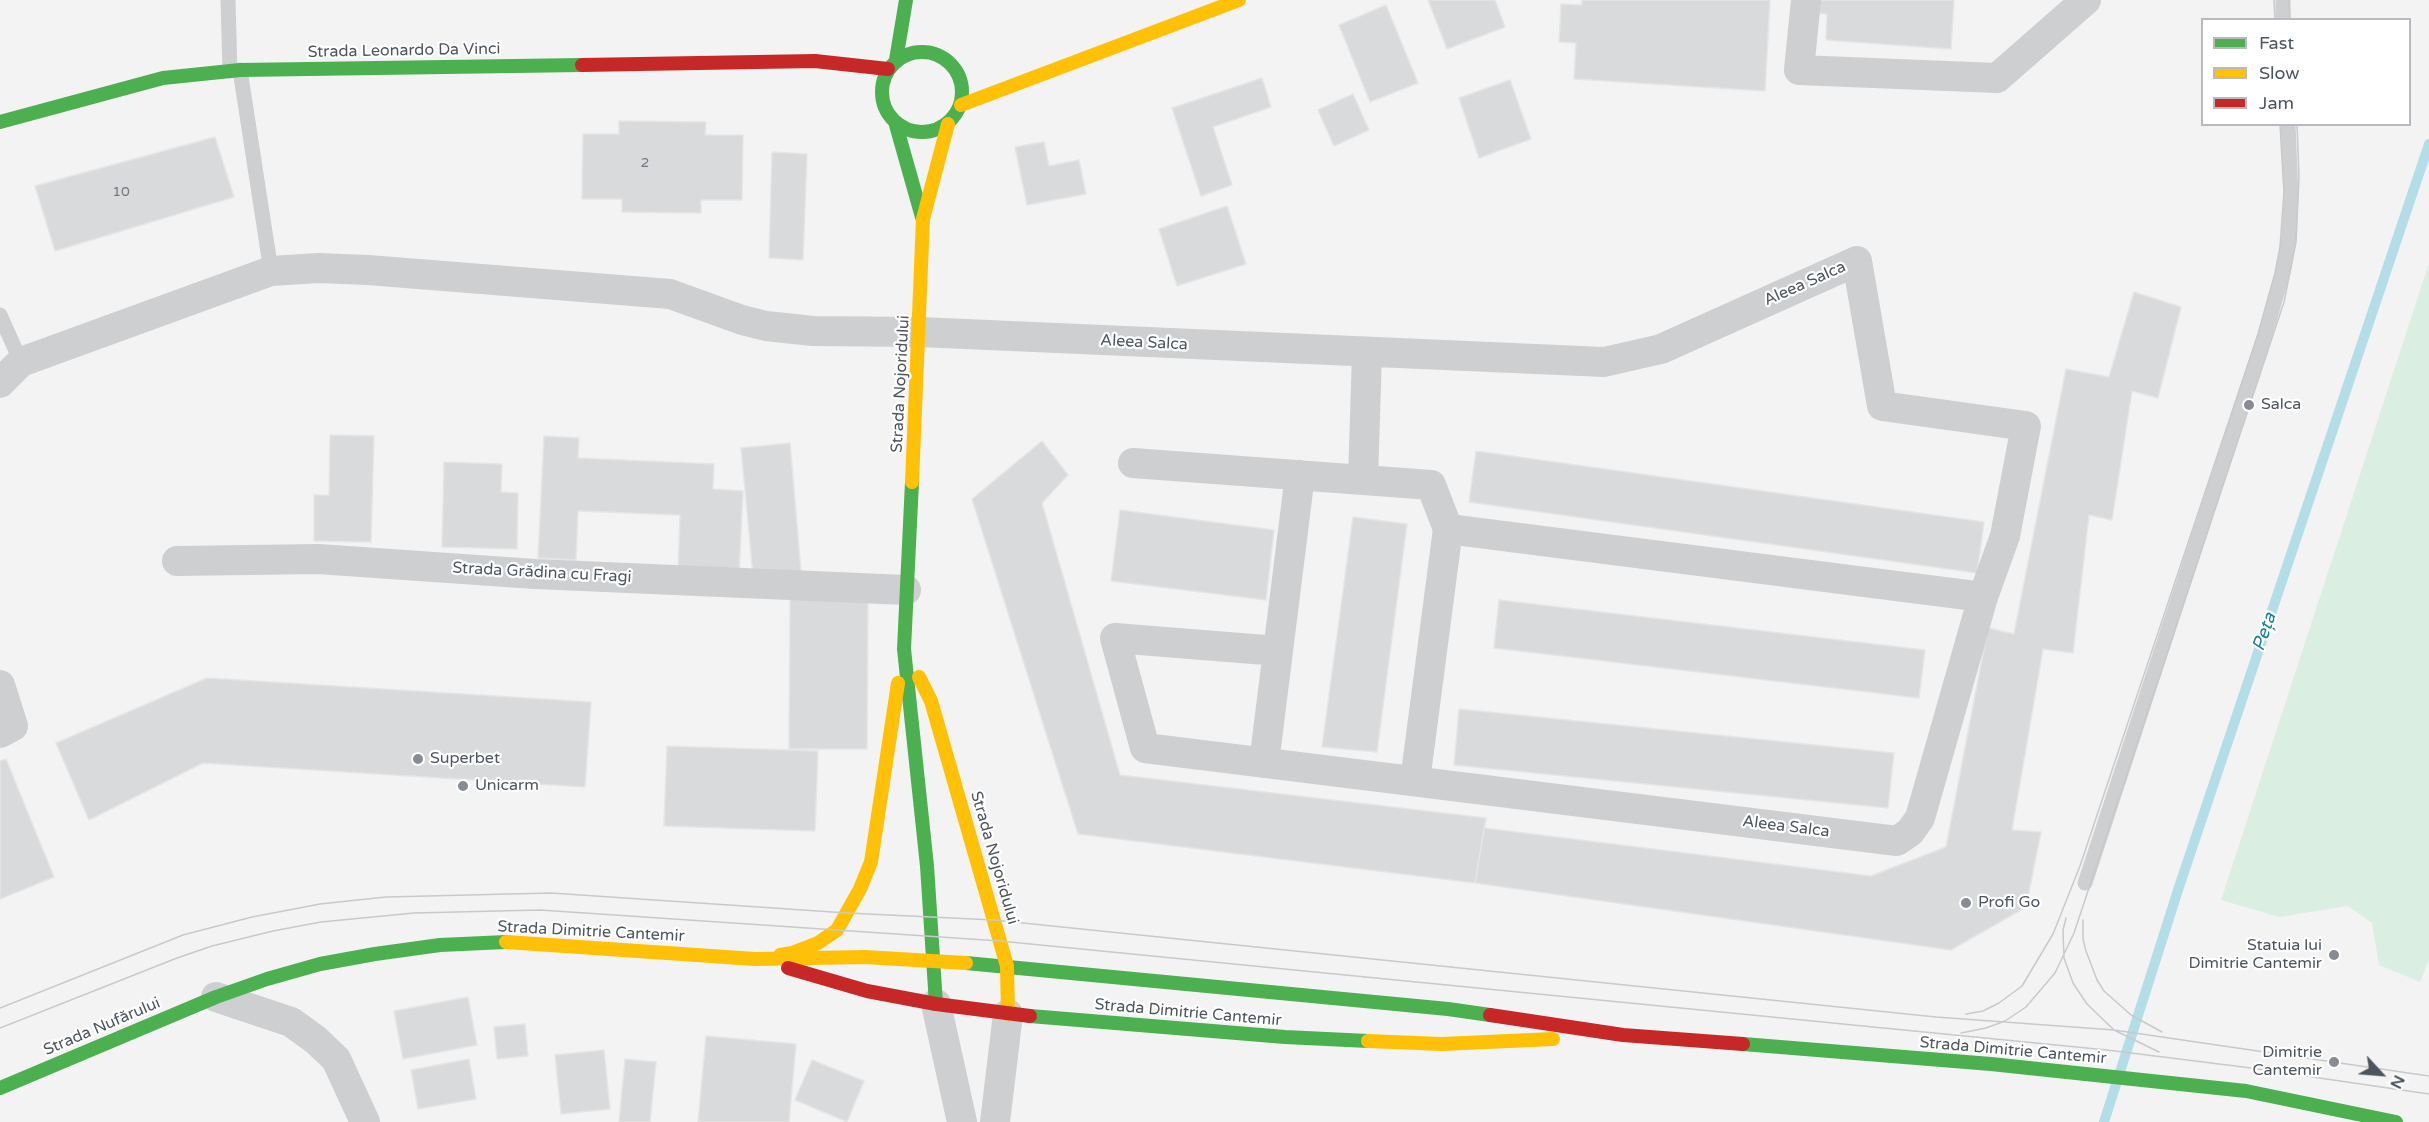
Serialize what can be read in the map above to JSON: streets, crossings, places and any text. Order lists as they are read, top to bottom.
{
  "streets": {
    "main road": [
      "Strada Leonardo Da Vinci",
      "Strada Nojoridului",
      "Strada Dimitrie Cantemir",
      "Strada Nufărului"
    ],
    "street": ["Aleea Salca", "Strada Grădina cu Fragi"]
  },
  "crossings": [
    ["Strada Leonardo Da Vinci", "Strada Nojoridului"],
    ["Aleea Salca", "Strada Nojoridului"],
    ["Strada Nojoridului", "Strada Grădina cu Fragi"],
    ["Strada Nojoridului", "Strada Dimitrie Cantemir"],
    ["Strada Dimitrie Cantemir", "Strada Nufărului"]
  ],
  "water": ["Peța"],
  "places": [
    "Salca",
    "Superbet",
    "Unicarm",
    "Profi Go",
    "Statuia lui Dimitrie Cantemir",
    "Dimitrie Cantemir"
  ],
  "house_numbers": ["2", "10"],
  "legend": ["Fast", "Slow", "Jam"],
  "north": "bottom right"
}
